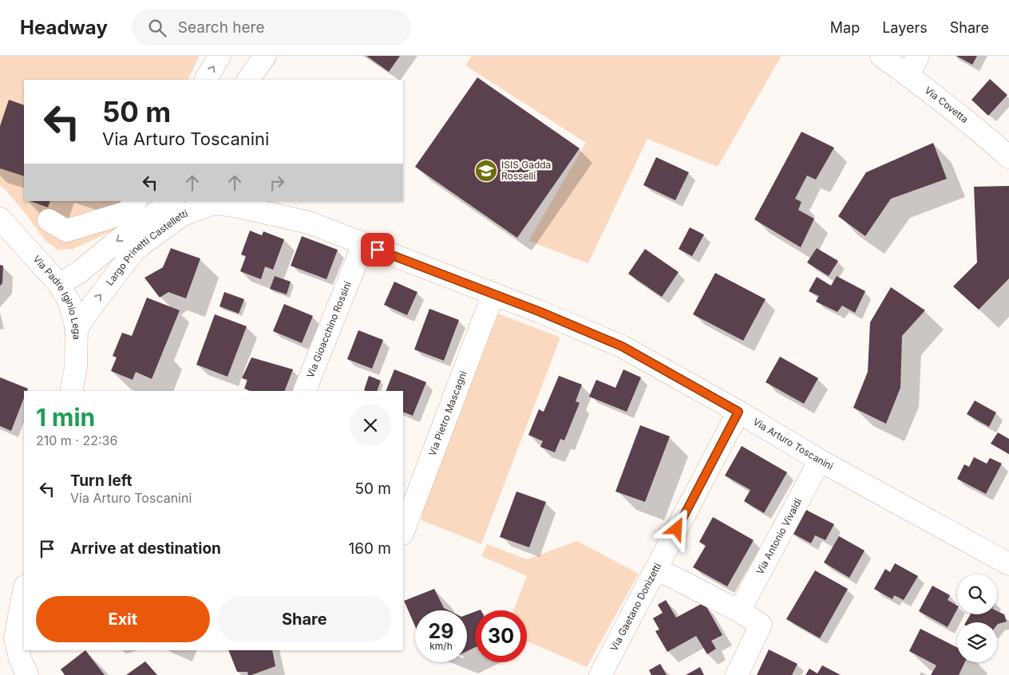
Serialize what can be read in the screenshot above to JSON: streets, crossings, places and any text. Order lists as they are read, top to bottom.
{
  "streets": {
    "street": [
      "Via Covetta",
      "Largo Prinetti Castelletti",
      "Via Padre Iginio Lega",
      "Via Gioacchino Rossini",
      "Via Pietro Mascagni",
      "Via Arturo Toscanini",
      "Via Antonio Vivaldi",
      "Via Gaetano Donizetti"
    ]
  },
  "crossings": [
    ["Largo Prinetti Castelletti", "Via Padre Iginio Lega"],
    ["Largo Prinetti Castelletti", "Via Arturo Toscanini"],
    ["Via Gioacchino Rossini", "Via Arturo Toscanini"],
    ["Via Pietro Mascagni", "Via Arturo Toscanini"],
    ["Via Arturo Toscanini", "Via Antonio Vivaldi"],
    ["Via Arturo Toscanini", "Via Gaetano Donizetti"]
  ],
  "places": {
    "school or university": ["ISIS Gadda Rosselli"]
  },
  "page": {
    "header": "Headway",
    "search": "Search here",
    "nav": ["Map", "Layers", "Share"],
    "turn": ["50 m", "Via Arturo Toscanini"],
    "heading": ["1 min", "210 m · 22:36"],
    "list": [
      {
        "name": "Turn left",
        "note": "Via Arturo Toscanini",
        "value": "50 m"
      },
      {
        "name": "Arrive at destination",
        "value": "160 m"
      }
    ],
    "buttons": ["Exit", "Share"],
    "speed": "29 km/h",
    "limit": "30"
  }
}
